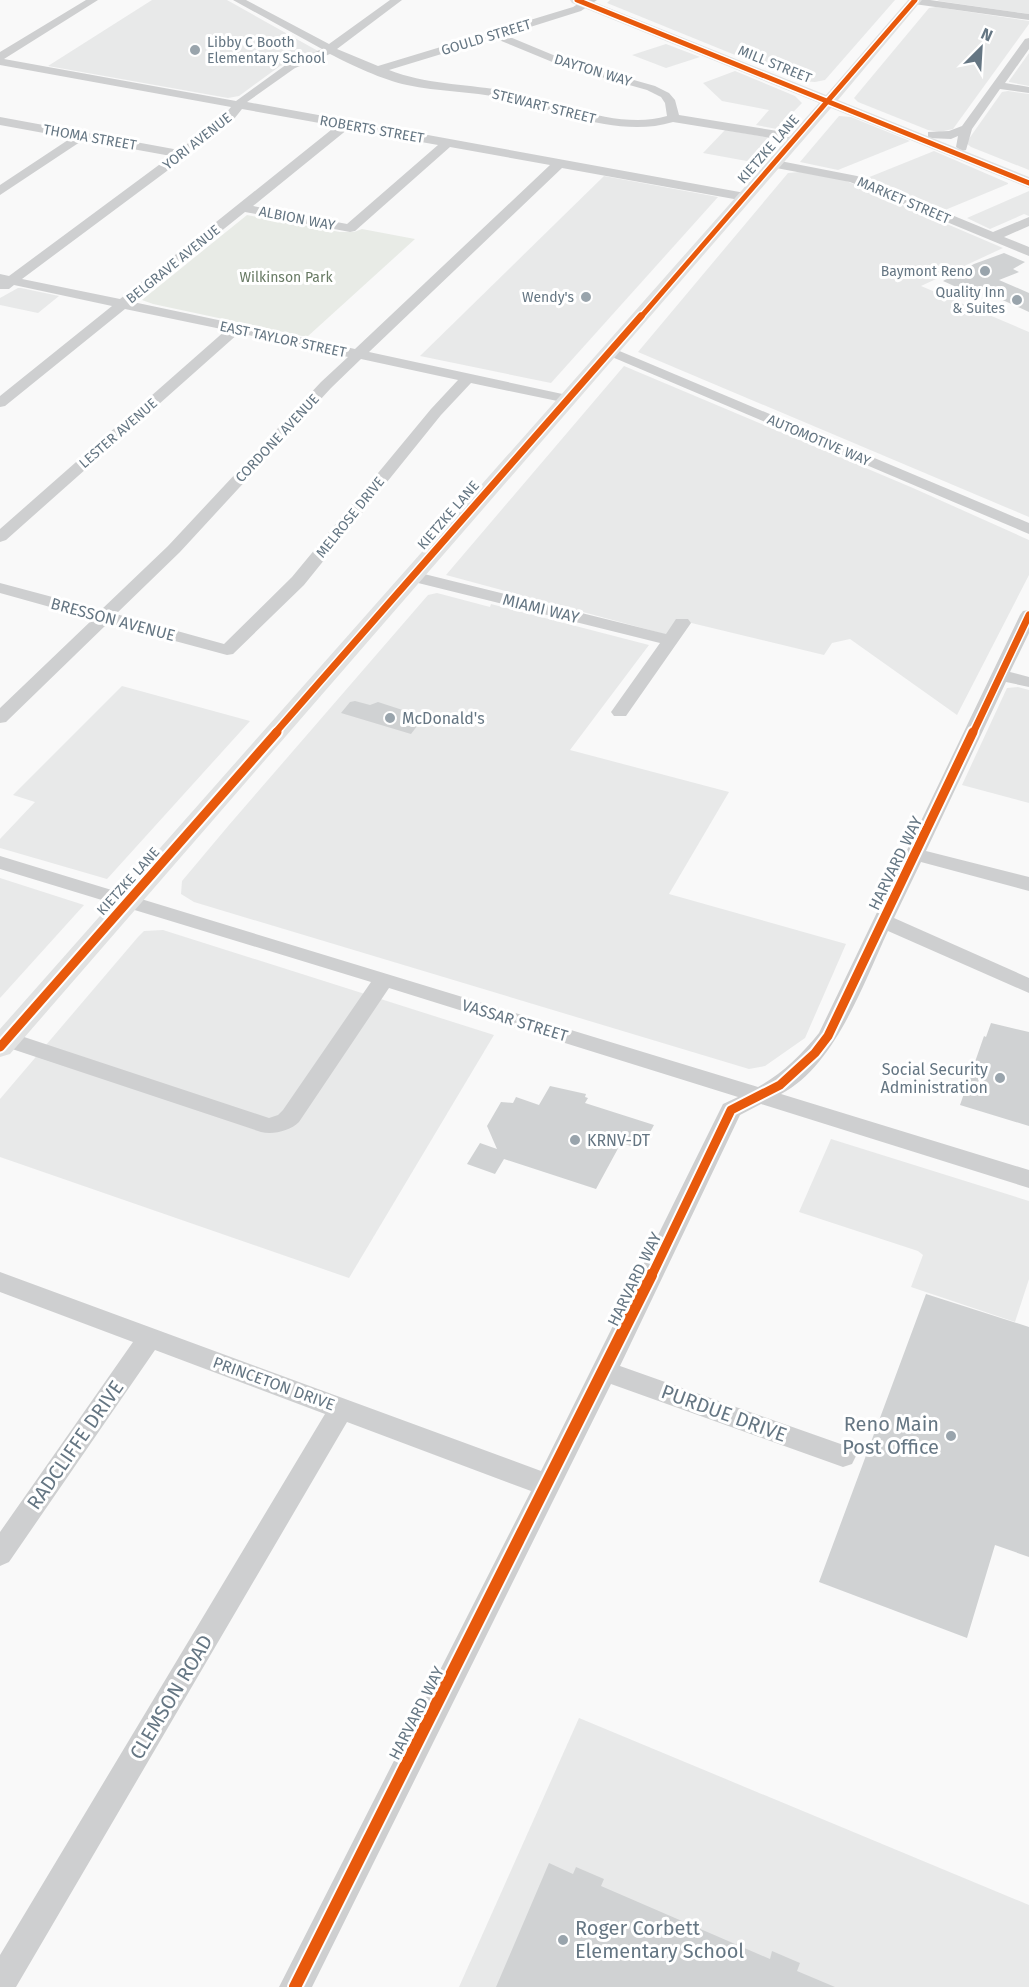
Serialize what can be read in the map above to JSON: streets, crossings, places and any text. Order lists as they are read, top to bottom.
{
  "streets": {
    "main road": ["MILL STREET", "KIETZKE LANE"],
    "street": [
      "GOULD STREET",
      "DAYTON WAY",
      "STEWART STREET",
      "ROBERTS STREET",
      "THOMA STREET",
      "YORI AVENUE",
      "MARKET STREET",
      "ALBION WAY",
      "BELGRAVE AVENUE",
      "EAST TAYLOR STREET",
      "LESTER AVENUE",
      "CORDONE AVENUE",
      "AUTOMOTIVE WAY",
      "MELROSE DRIVE",
      "MIAMI WAY",
      "BRESSON AVENUE",
      "HARVARD WAY",
      "VASSAR STREET",
      "PRINCETON DRIVE",
      "PURDUE DRIVE",
      "RADCLIFFE DRIVE",
      "CLEMSON ROAD"
    ]
  },
  "crossings": [
    ["GOULD STREET", "MILL STREET"],
    ["GOULD STREET", "DAYTON WAY"],
    ["GOULD STREET", "STEWART STREET"],
    ["MILL STREET", "KIETZKE LANE"],
    ["DAYTON WAY", "STEWART STREET"],
    ["STEWART STREET", "YORI AVENUE"],
    ["STEWART STREET", "KIETZKE LANE"],
    ["ROBERTS STREET", "YORI AVENUE"],
    ["ROBERTS STREET", "KIETZKE LANE"],
    ["ROBERTS STREET", "ALBION WAY"],
    ["ROBERTS STREET", "BELGRAVE AVENUE"],
    ["ROBERTS STREET", "CORDONE AVENUE"],
    ["THOMA STREET", "YORI AVENUE"],
    ["YORI AVENUE", "EAST TAYLOR STREET"],
    ["KIETZKE LANE", "MARKET STREET"],
    ["KIETZKE LANE", "EAST TAYLOR STREET"],
    ["KIETZKE LANE", "AUTOMOTIVE WAY"],
    ["KIETZKE LANE", "MIAMI WAY"],
    ["KIETZKE LANE", "VASSAR STREET"],
    ["ALBION WAY", "BELGRAVE AVENUE"],
    ["BELGRAVE AVENUE", "EAST TAYLOR STREET"],
    ["EAST TAYLOR STREET", "LESTER AVENUE"],
    ["EAST TAYLOR STREET", "CORDONE AVENUE"],
    ["EAST TAYLOR STREET", "MELROSE DRIVE"],
    ["CORDONE AVENUE", "BRESSON AVENUE"],
    ["MELROSE DRIVE", "BRESSON AVENUE"],
    ["HARVARD WAY", "VASSAR STREET"],
    ["HARVARD WAY", "PRINCETON DRIVE"],
    ["HARVARD WAY", "PURDUE DRIVE"],
    ["PRINCETON DRIVE", "RADCLIFFE DRIVE"],
    ["PRINCETON DRIVE", "CLEMSON ROAD"]
  ],
  "parks": ["Wilkinson Park"],
  "places": [
    "Libby C Booth Elementary School",
    "Baymont Reno",
    "Wendy's",
    "Quality Inn & Suites",
    "McDonald's",
    "Social Security Administration",
    "KRNV-DT",
    "Reno Main Post Office",
    "Roger Corbett Elementary School"
  ],
  "north": "top right"
}
